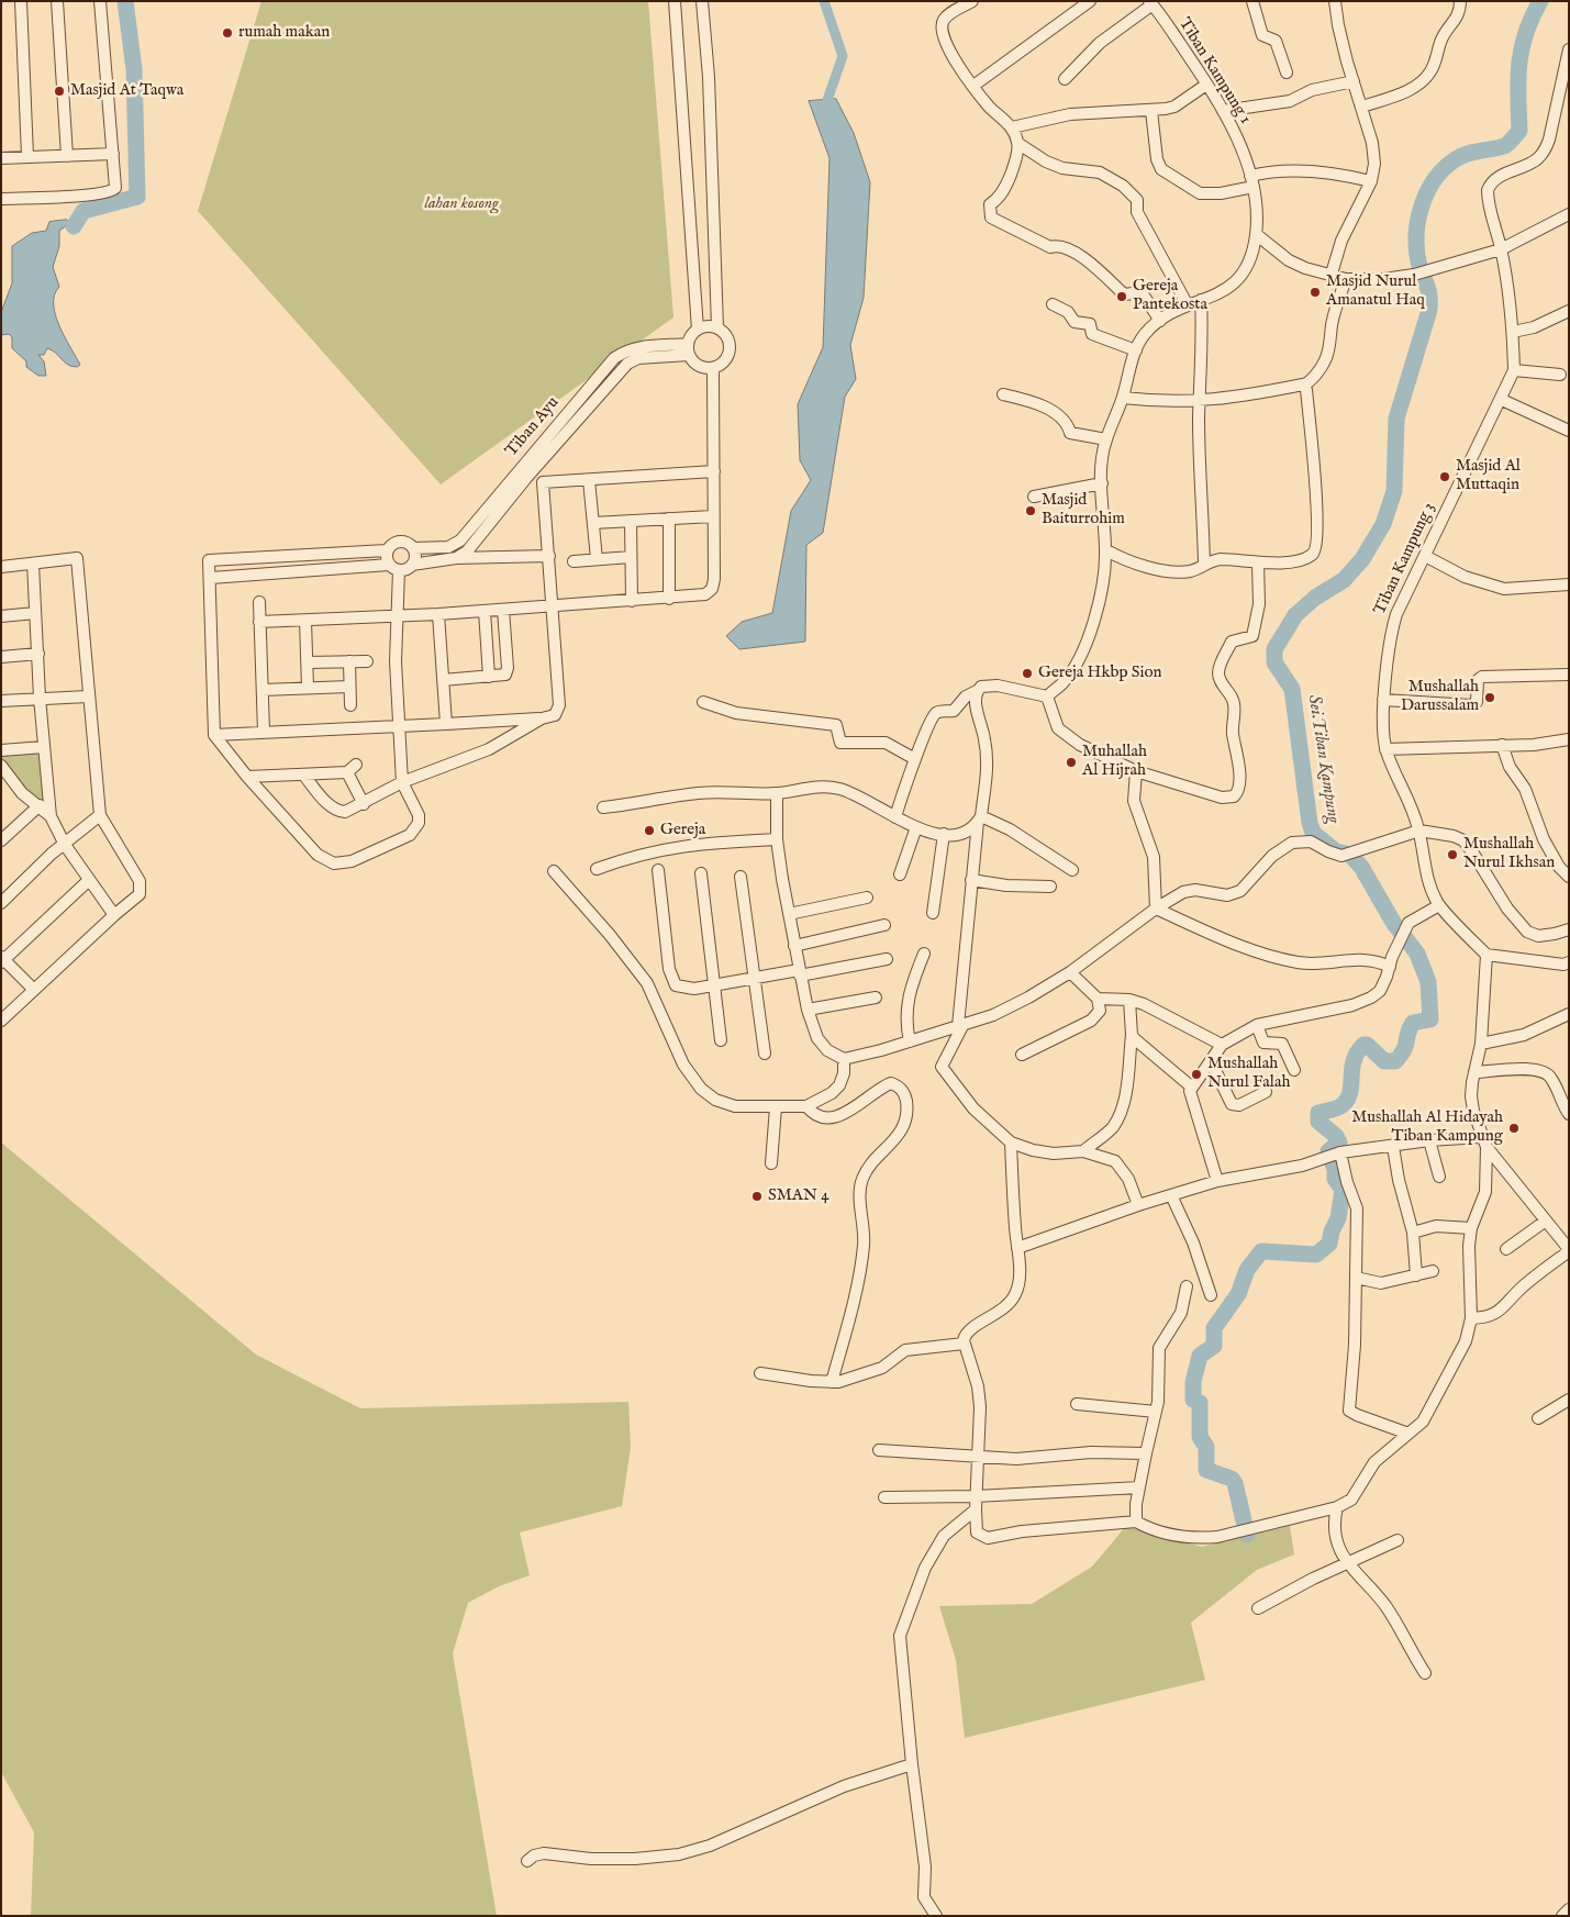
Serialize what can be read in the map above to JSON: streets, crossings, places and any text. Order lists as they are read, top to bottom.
{
  "streets": {
    "street": ["Tiban Kampung 1", "Tiban Ayu", "Tiban Kampung 3"]
  },
  "water": ["Sei.Tiban Kampung"],
  "parks": ["lahan kosong"],
  "places": [
    "rumah makan",
    "Masjid At Taqwa",
    "Masjid Nurul Amanatul Haq",
    "Gereja Pantekosta",
    "Masjid Al Muttaqin",
    "Masjid Baiturrohim",
    "Gereja Hkbp Sion",
    "Mushallah Darussalam",
    "Muhallah Al Hijrah",
    "Gereja",
    "Mushallah Nurul Ikhsan",
    "Mushallah Nurul Falah",
    "Mushallah Al Hidayah Tiban Kampung",
    "SMAN 4"
  ]
}
